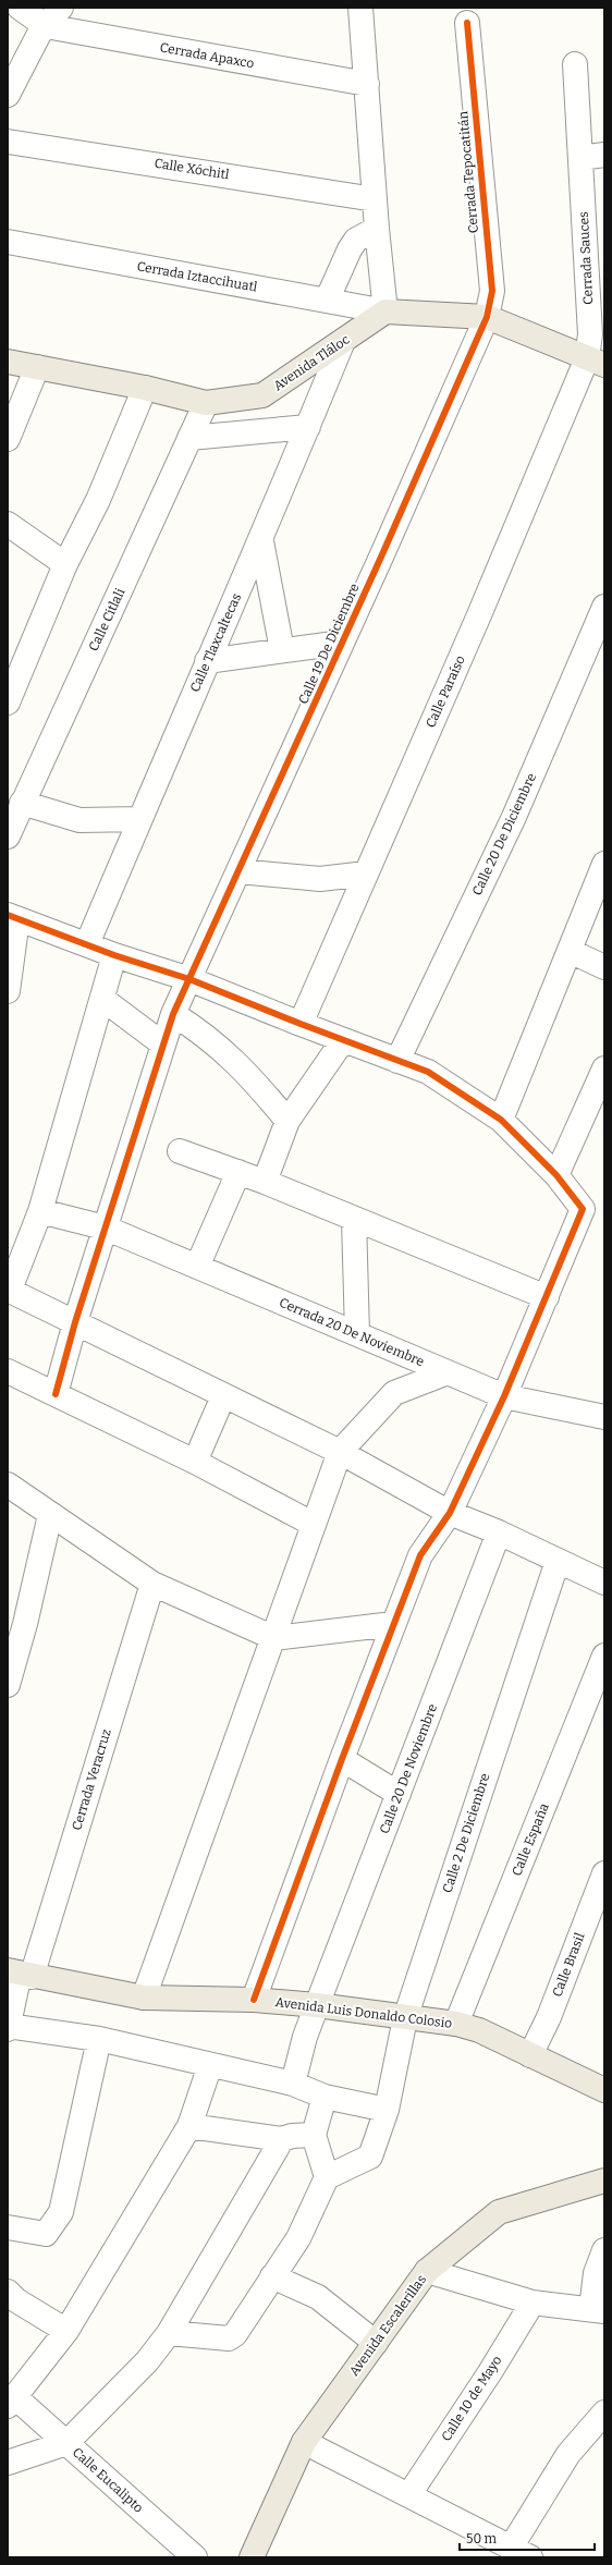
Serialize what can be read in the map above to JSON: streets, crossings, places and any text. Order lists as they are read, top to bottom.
{
  "streets": {
    "main road": ["Avenida Tláloc", "Avenida Luis Donaldo Colosio", "Avenida Escalerillas"],
    "street": [
      "Cerrada Apaxco",
      "Calle Xóchitl",
      "Cerrada Tepocatitán",
      "Cerrada Sauces",
      "Cerrada Iztaccihuatl",
      "Calle Citlali",
      "Calle Tlaxcaltecas",
      "Calle 19 De Diciembre",
      "Calle Paraíso",
      "Calle 20 De Diciembre",
      "Cerrada 20 De Noviembre",
      "Calle 20 De Noviembre",
      "Cerrada Veracruz",
      "Calle 2 De Diciembre",
      "Calle España",
      "Calle Brasil",
      "Calle 10 de Mayo",
      "Calle Eucalipto"
    ]
  },
  "crossings": [
    ["Cerrada Tepocatitán", "Calle 19 De Diciembre"],
    ["Cerrada Sauces", "Calle Paraíso"],
    ["Cerrada Iztaccihuatl", "Avenida Tláloc"],
    ["Avenida Tláloc", "Calle Citlali"],
    ["Avenida Tláloc", "Calle Tlaxcaltecas"],
    ["Calle 19 De Diciembre", "Cerrada 20 De Noviembre"],
    ["Calle 20 De Noviembre", "Avenida Luis Donaldo Colosio"],
    ["Cerrada Veracruz", "Avenida Luis Donaldo Colosio"],
    ["Calle 2 De Diciembre", "Avenida Luis Donaldo Colosio"],
    ["Calle España", "Avenida Luis Donaldo Colosio"],
    ["Calle Brasil", "Avenida Luis Donaldo Colosio"]
  ],
  "scale_bar": "50 m"
}
